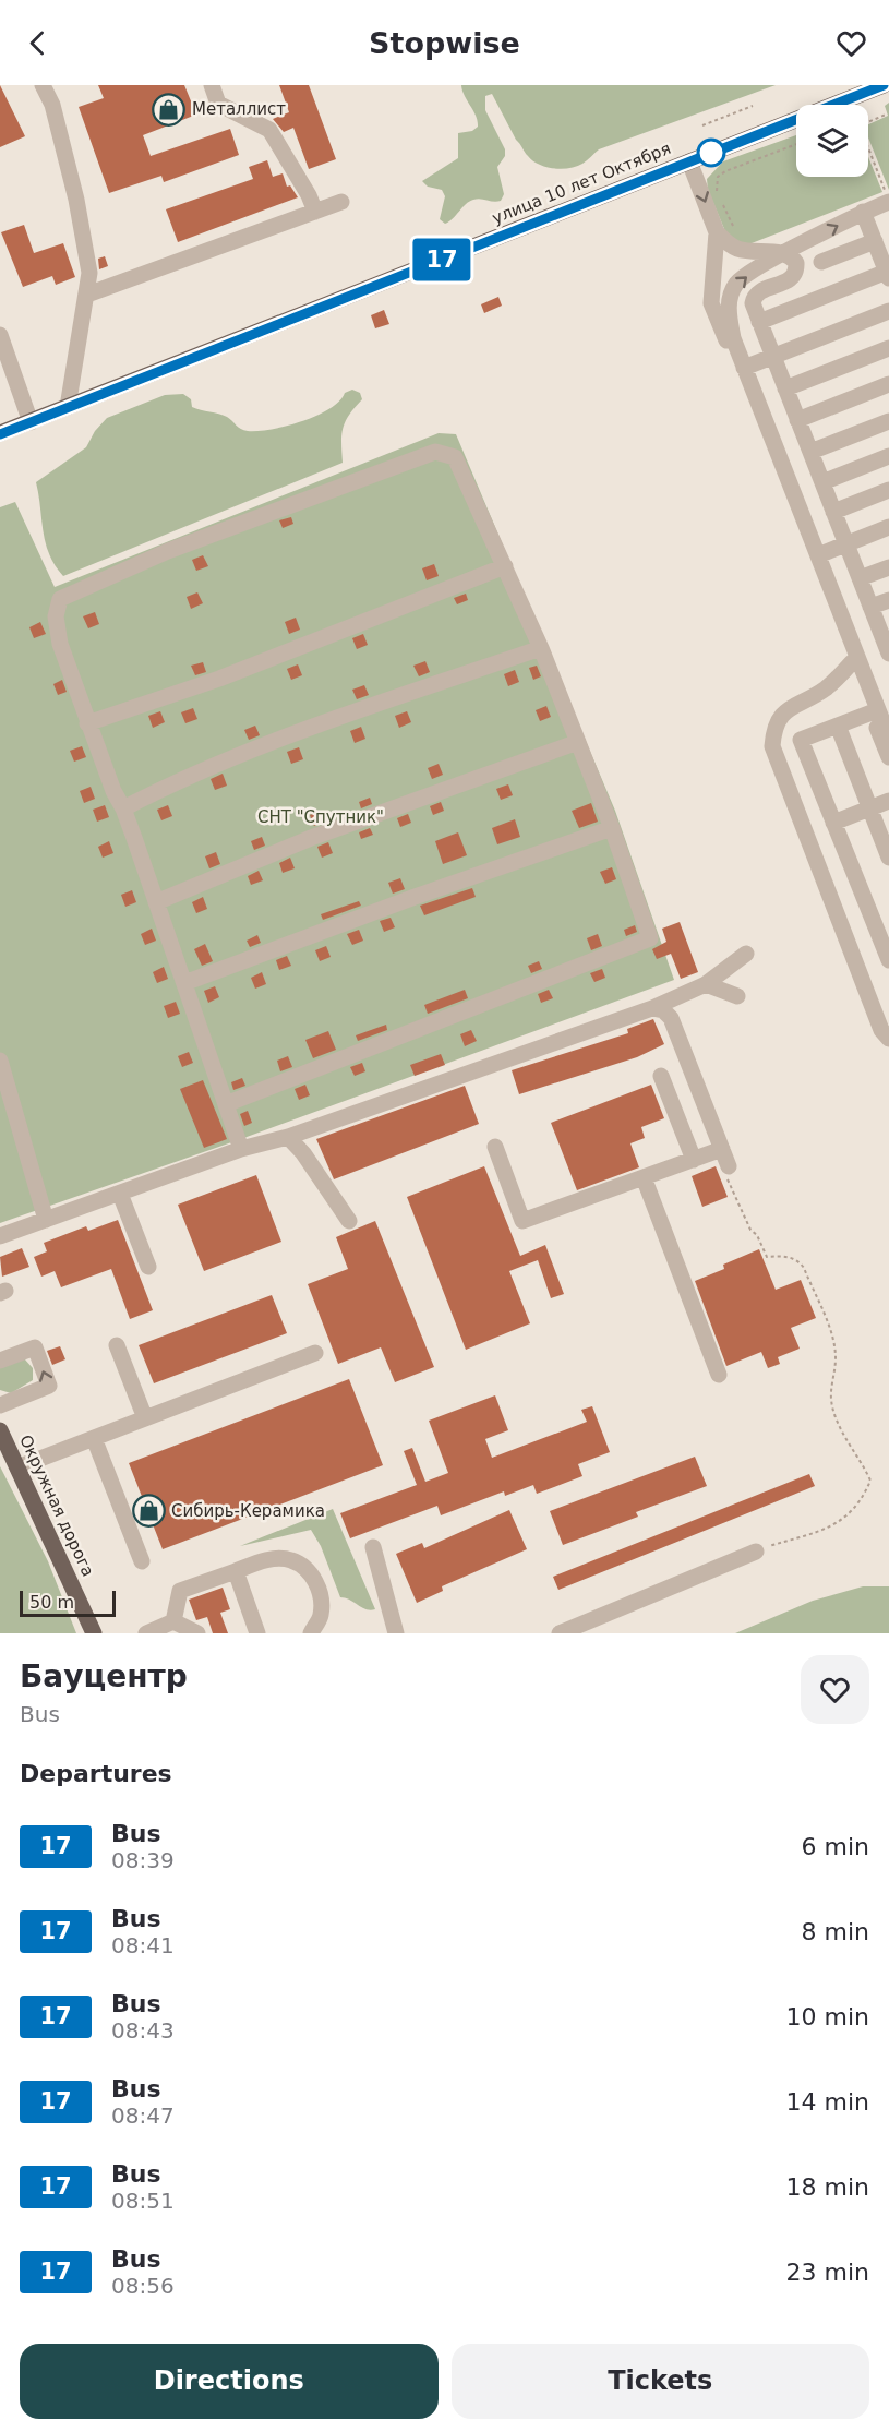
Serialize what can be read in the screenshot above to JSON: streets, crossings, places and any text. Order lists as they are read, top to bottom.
{
  "streets": {
    "main road": ["улица 10 лет Октября", "Окружная дорога"]
  },
  "parks": ["СНТ \"Спутник\""],
  "places": {
    "shop": ["Металлист", "Сибирь-Керамика"]
  },
  "lines": ["bus line 17"],
  "scale_bar": "50 m",
  "page": {
    "header": "Stopwise",
    "on_map": "17",
    "scale": "50 m",
    "heading": [
      ["Бауцентр", "Bus"],
      "Departures"
    ],
    "list": [
      {
        "mark": "17",
        "name": "Bus",
        "note": "08:39",
        "value": "6 min"
      },
      {
        "mark": "17",
        "name": "Bus",
        "note": "08:41",
        "value": "8 min"
      },
      {
        "mark": "17",
        "name": "Bus",
        "note": "08:43",
        "value": "10 min"
      },
      {
        "mark": "17",
        "name": "Bus",
        "note": "08:47",
        "value": "14 min"
      },
      {
        "mark": "17",
        "name": "Bus",
        "note": "08:51",
        "value": "18 min"
      },
      {
        "mark": "17",
        "name": "Bus",
        "note": "08:56",
        "value": "23 min"
      }
    ],
    "buttons": ["Directions", "Tickets"]
  }
}
